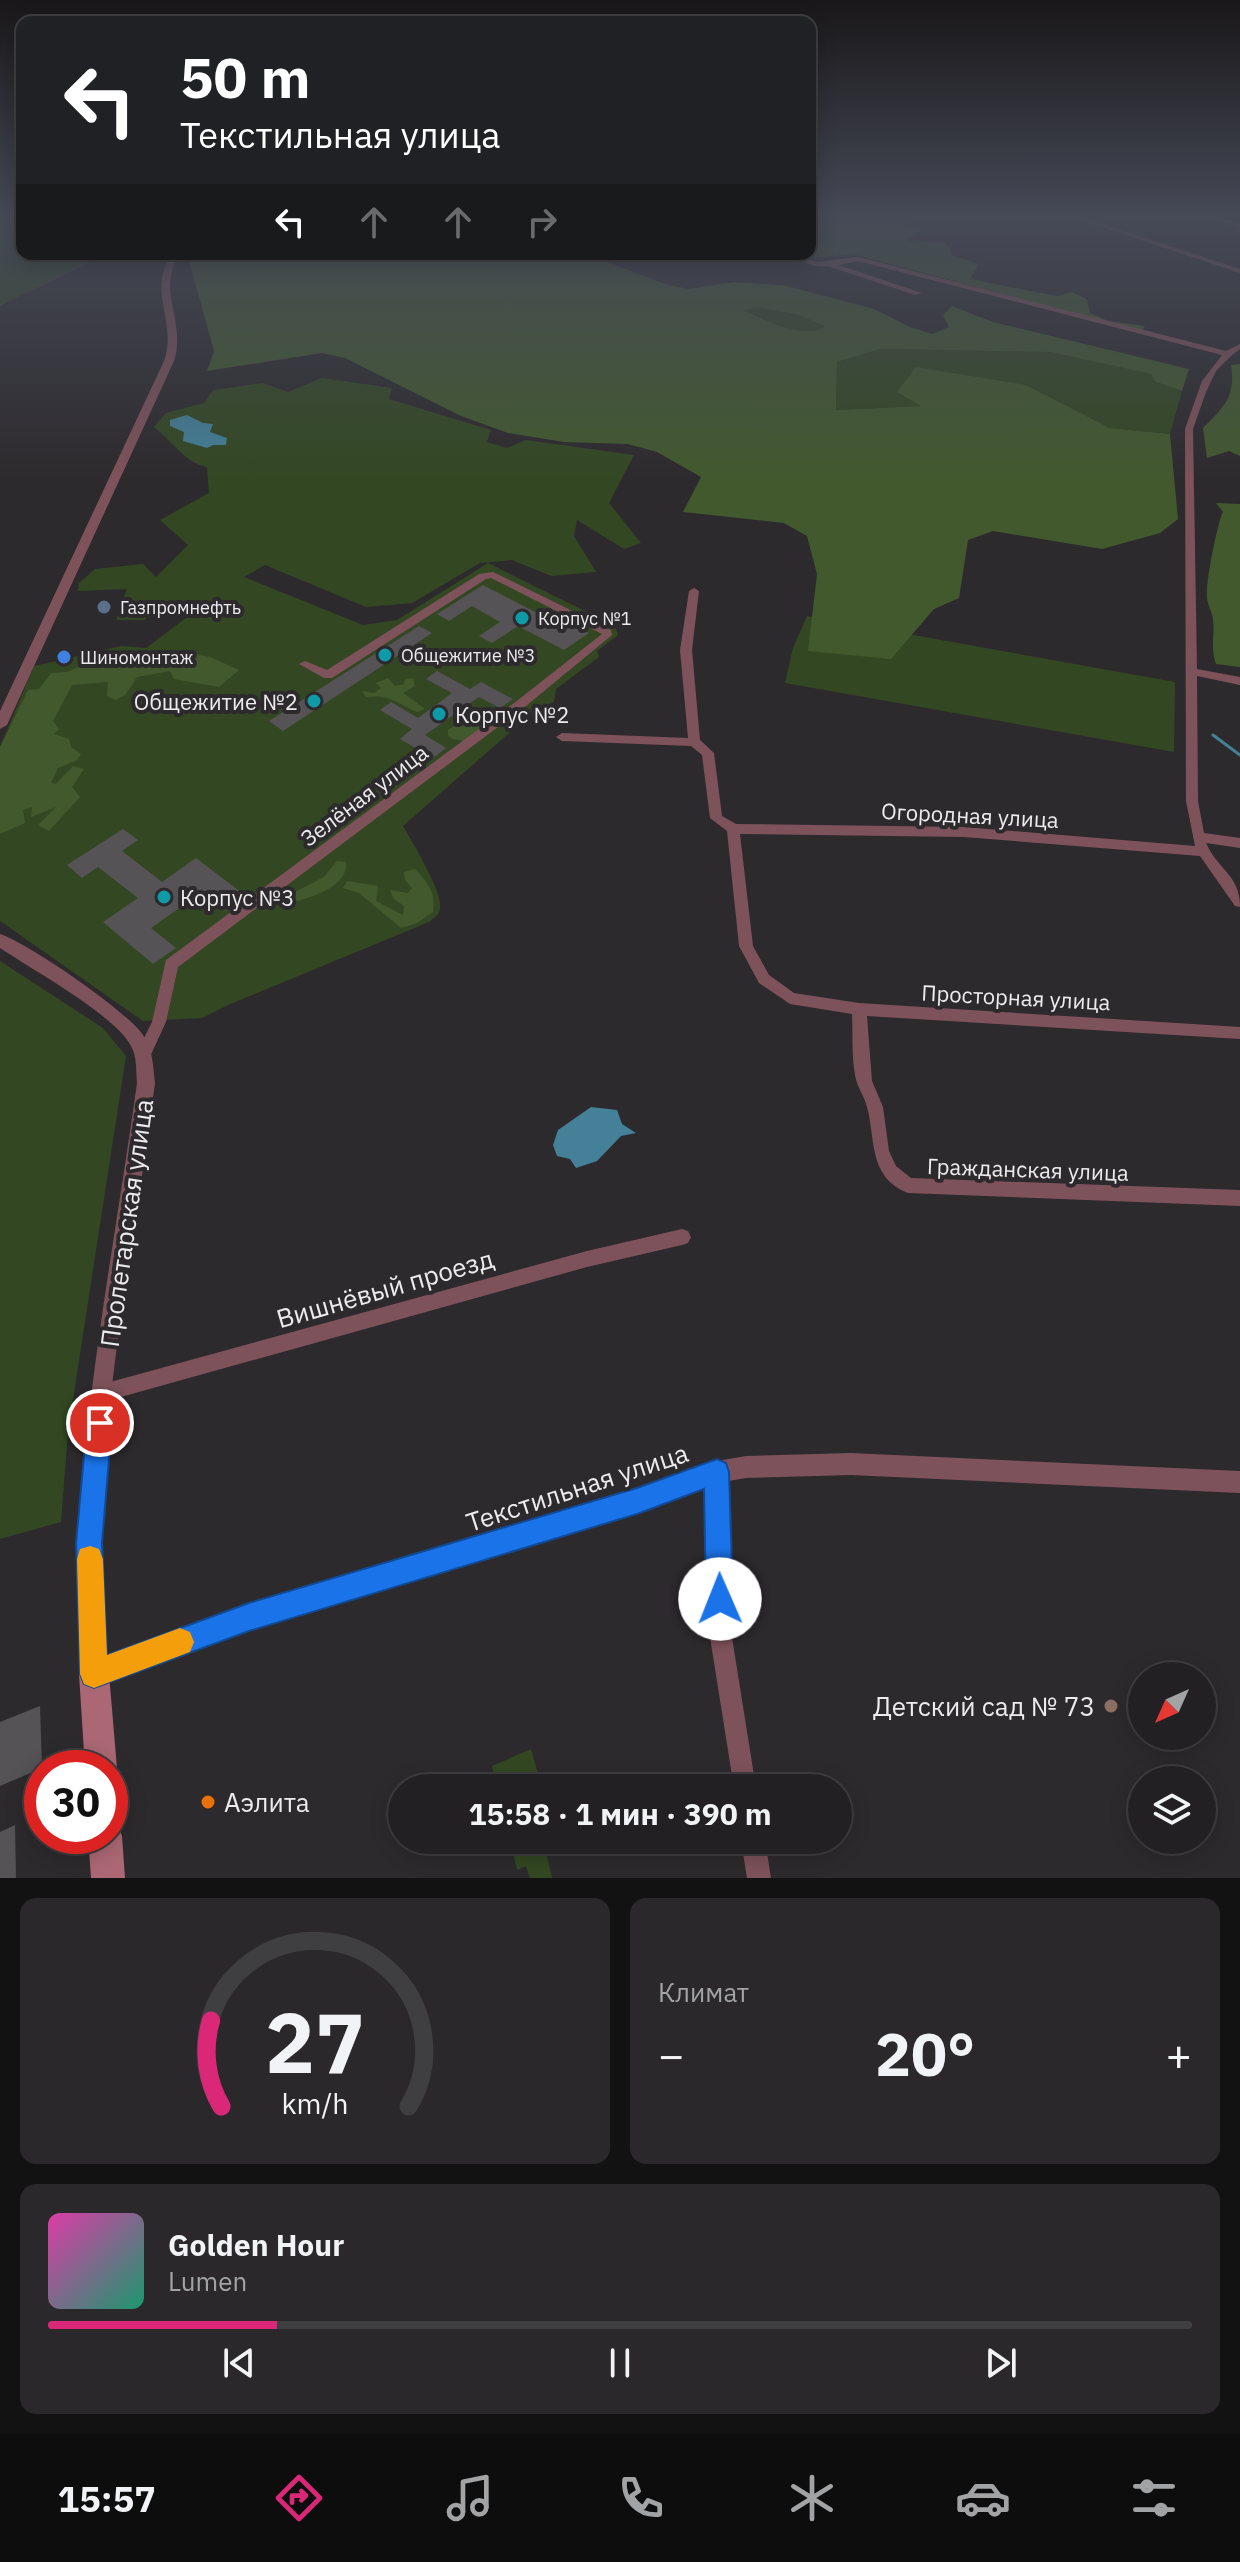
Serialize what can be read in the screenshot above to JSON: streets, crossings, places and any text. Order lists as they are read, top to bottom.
{
  "streets": {
    "main road": ["Пролетарская улица"],
    "street": [
      "Зелёная улица",
      "Огородная улица",
      "Просторная улица",
      "Гражданская улица",
      "Вишнёвый проезд",
      "Текстильная улица"
    ]
  },
  "crossings": [
    ["Зелёная улица", "Пролетарская улица"],
    ["Огородная улица", "Просторная улица"],
    ["Просторная улица", "Гражданская улица"],
    ["Пролетарская улица", "Вишнёвый проезд"],
    ["Пролетарская улица", "Текстильная улица"]
  ],
  "places": [
    "Газпромнефть",
    "Корпус №1",
    "Общежитие №3",
    "Шиномонтаж",
    "Общежитие №2",
    "Корпус №2",
    "Корпус №3",
    "Детский сад № 73",
    "Аэлита"
  ],
  "north": "bottom left",
  "page": {
    "turn": ["50 m", "Текстильная улица"],
    "limit": "30",
    "trip": "15:58 · 1 мин · 390 m",
    "tile": "Климат",
    "heat": ["−", "20°", "+"],
    "song": ["Golden Hour", "Lumen"],
    "tabs": "15:57",
    "gauge": ["27", "km/h"]
  }
}
